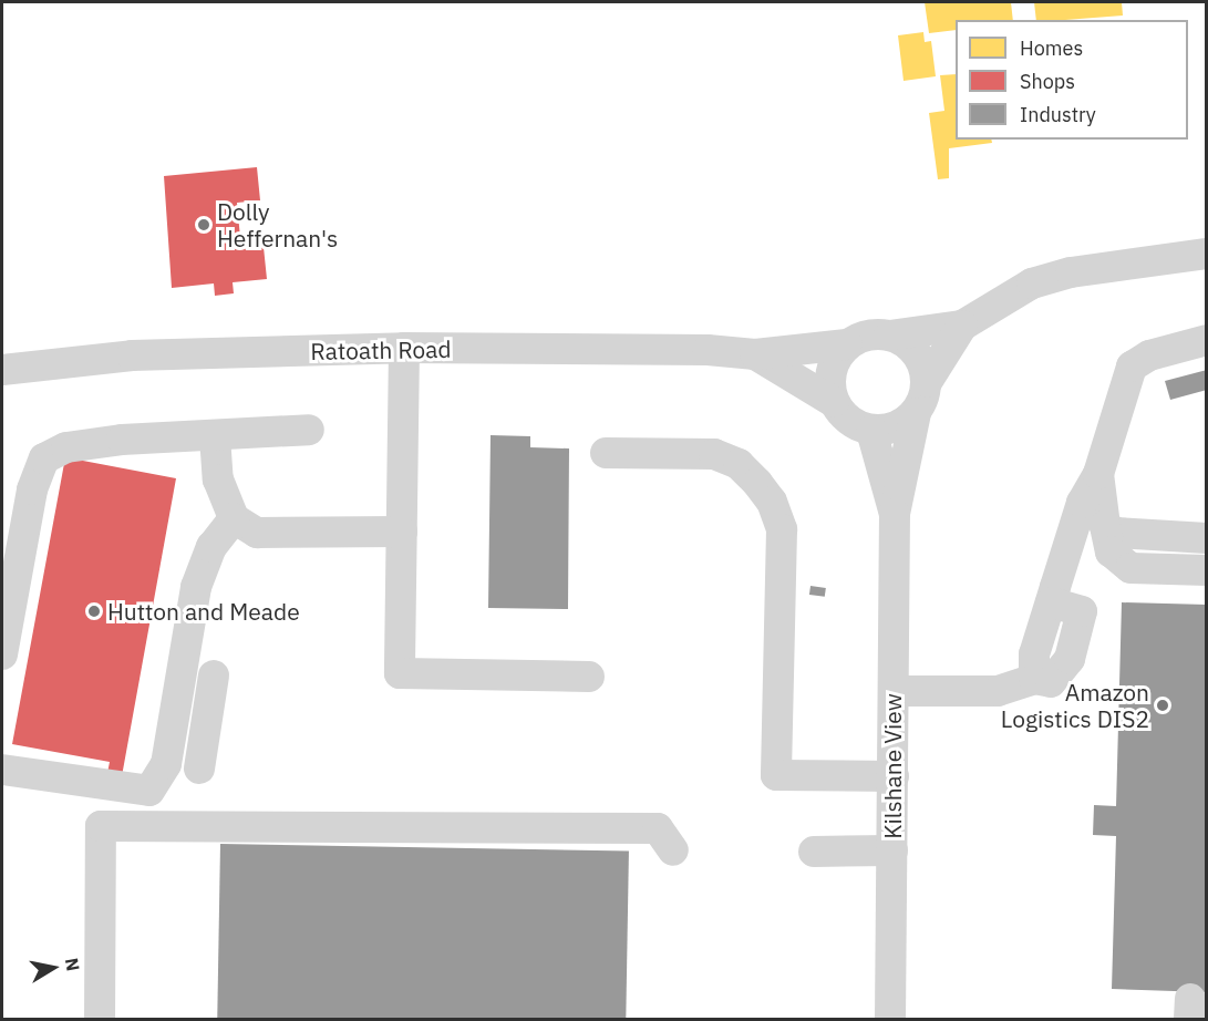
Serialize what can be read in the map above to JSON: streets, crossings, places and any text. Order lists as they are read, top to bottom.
{
  "streets": {
    "street": ["Ratoath Road", "Kilshane View"]
  },
  "crossings": [
    ["Ratoath Road", "Kilshane View"]
  ],
  "places": ["Dolly Heffernan's", "Hutton and Meade", "Amazon Logistics DIS2"],
  "legend": ["Homes", "Shops", "Industry"],
  "north": "right"
}
